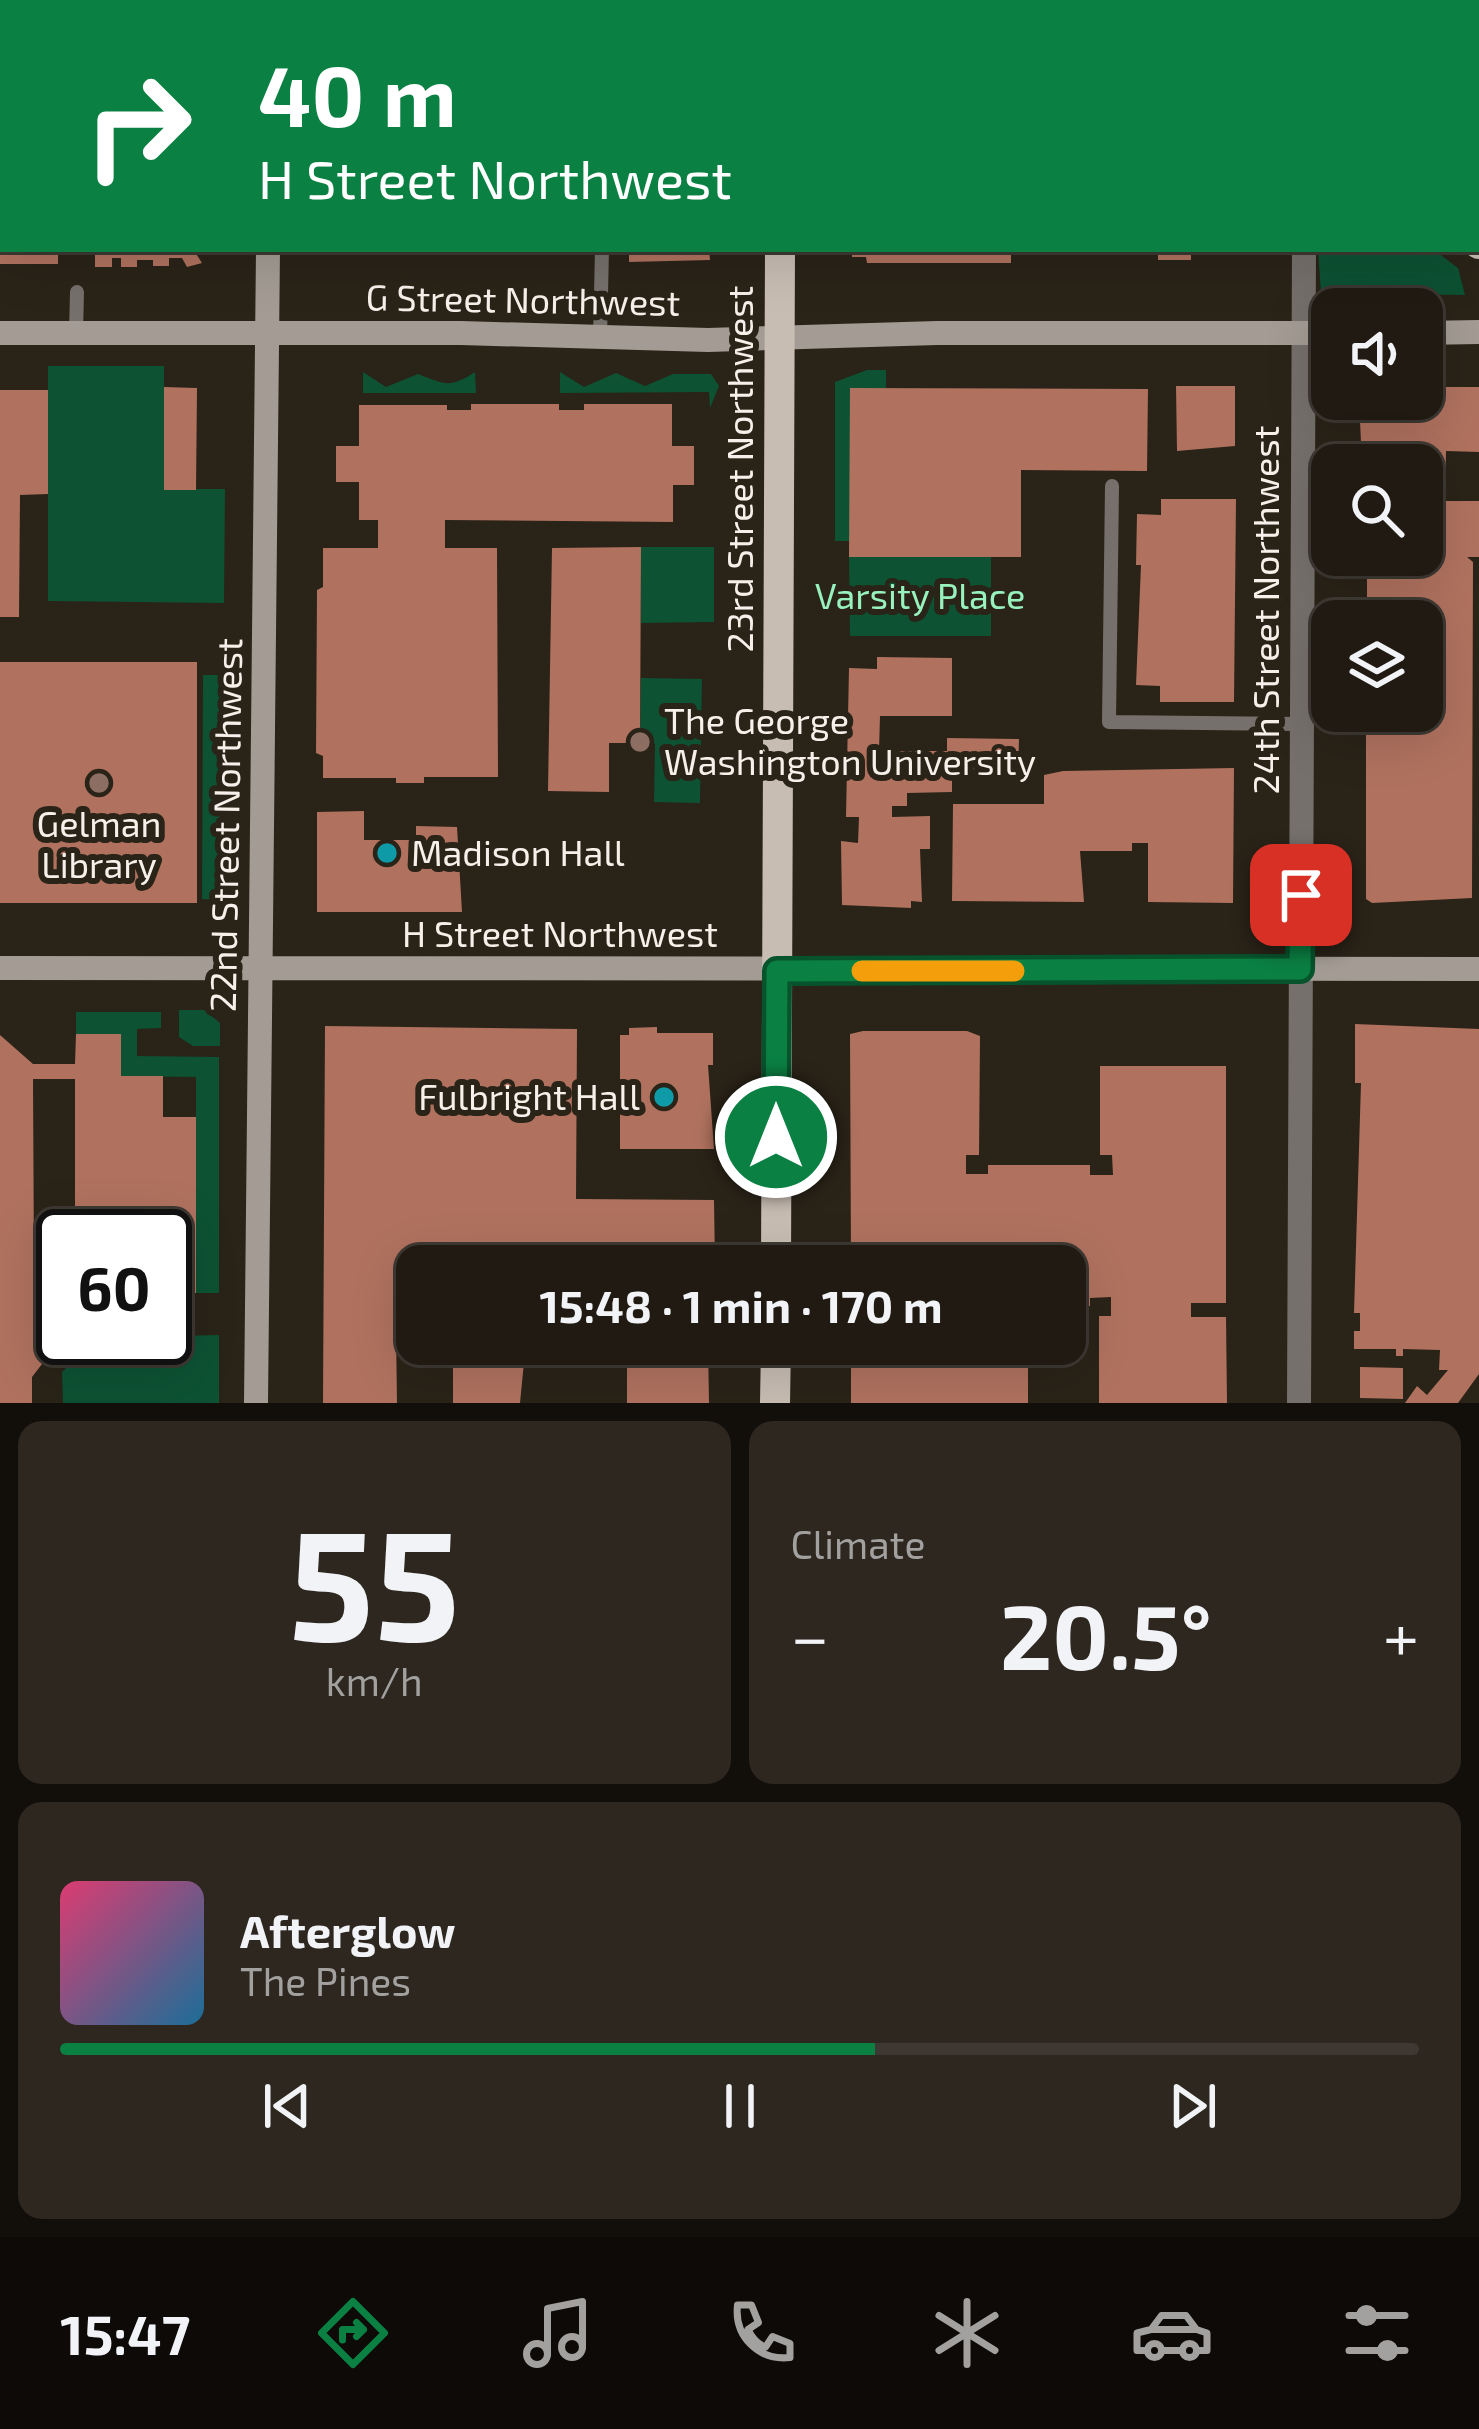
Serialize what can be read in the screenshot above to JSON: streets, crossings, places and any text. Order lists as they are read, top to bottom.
{
  "streets": {
    "main road": ["23rd Street Northwest"],
    "street": [
      "G Street Northwest",
      "24th Street Northwest",
      "22nd Street Northwest",
      "H Street Northwest"
    ]
  },
  "crossings": [
    ["G Street Northwest", "23rd Street Northwest"],
    ["G Street Northwest", "24th Street Northwest"],
    ["G Street Northwest", "22nd Street Northwest"],
    ["23rd Street Northwest", "H Street Northwest"],
    ["24th Street Northwest", "H Street Northwest"],
    ["22nd Street Northwest", "H Street Northwest"]
  ],
  "parks": ["Varsity Place"],
  "places": [
    "The George Washington University",
    "Gelman Library",
    "Madison Hall",
    "Fulbright Hall"
  ],
  "page": {
    "turn": ["40 m", "H Street Northwest"],
    "limit": "60",
    "trip": "15:48 · 1 min · 170 m",
    "tile": [
      ["55", "km/h"],
      "Climate"
    ],
    "heat": ["−", "20.5°", "+"],
    "song": ["Afterglow", "The Pines"],
    "tabs": "15:47"
  }
}
